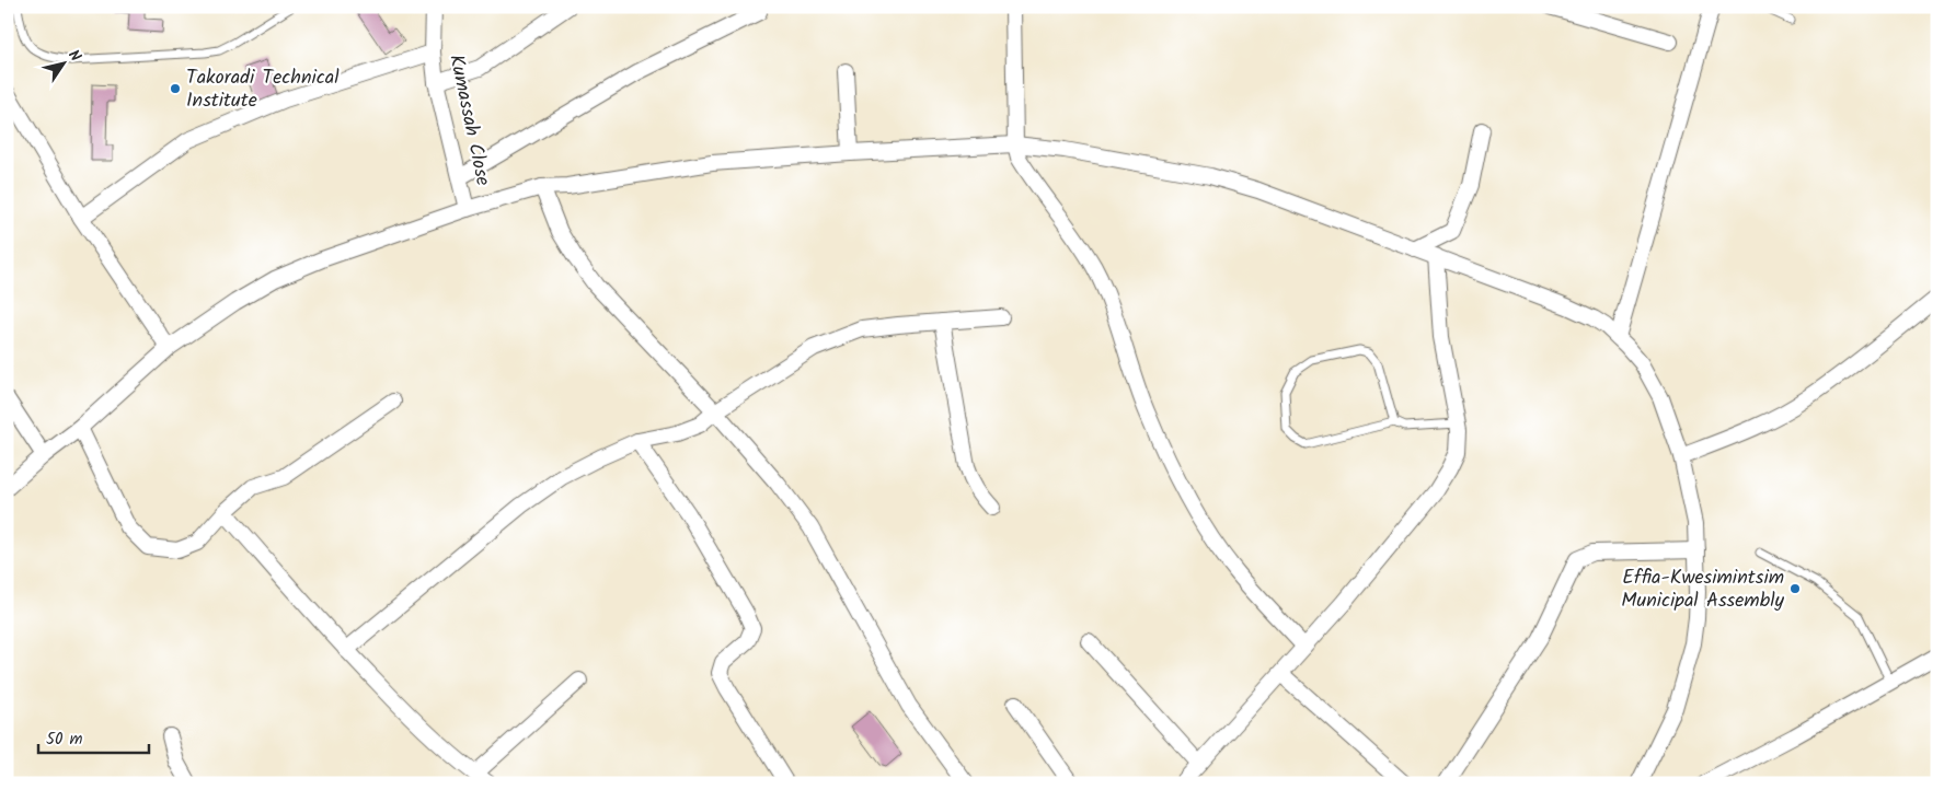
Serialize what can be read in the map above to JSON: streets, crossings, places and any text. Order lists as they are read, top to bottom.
{
  "streets": {
    "street": ["Kumassah Close"]
  },
  "places": ["Takoradi Technical Institute", "Effia-Kwesimintsim Municipal Assembly"],
  "scale_bar": "50 m",
  "north": "top right"
}
